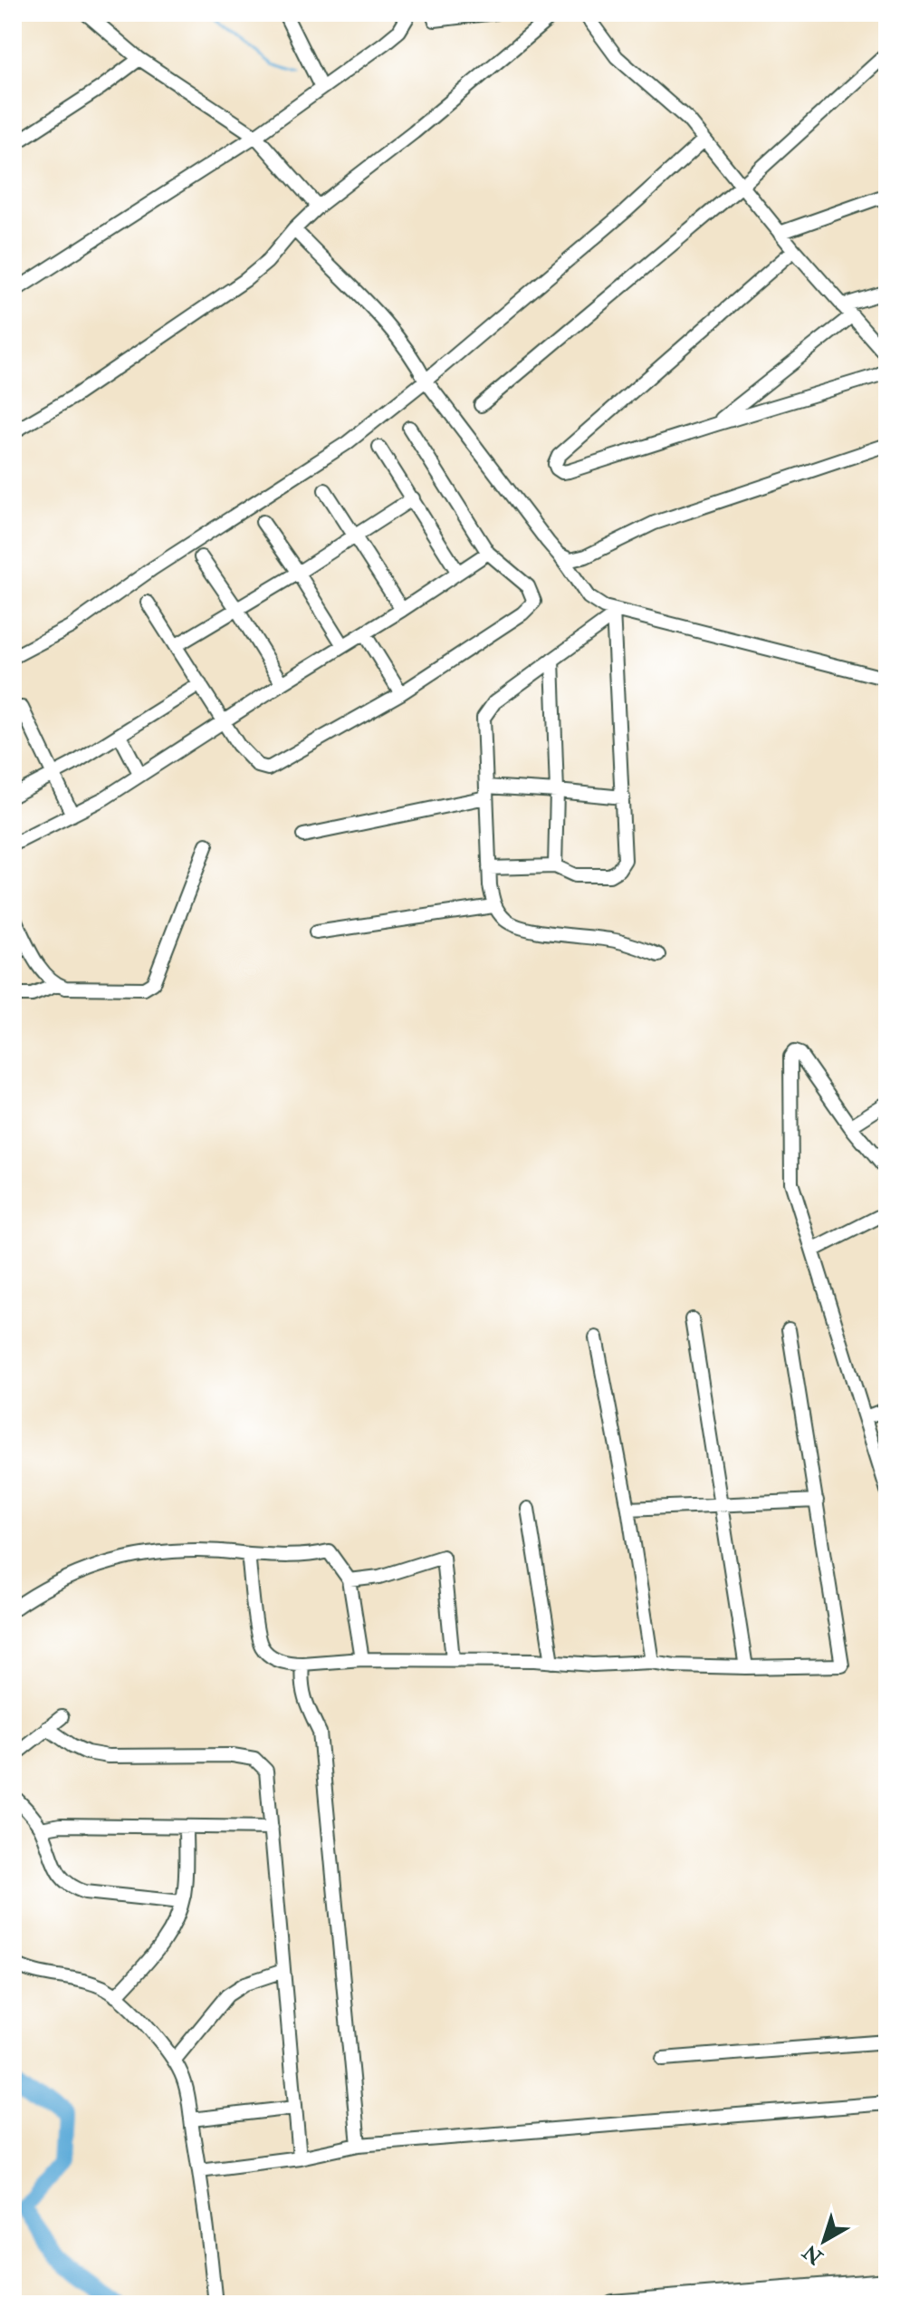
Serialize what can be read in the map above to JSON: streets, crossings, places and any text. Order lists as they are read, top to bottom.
{
  "north": "bottom left"
}
